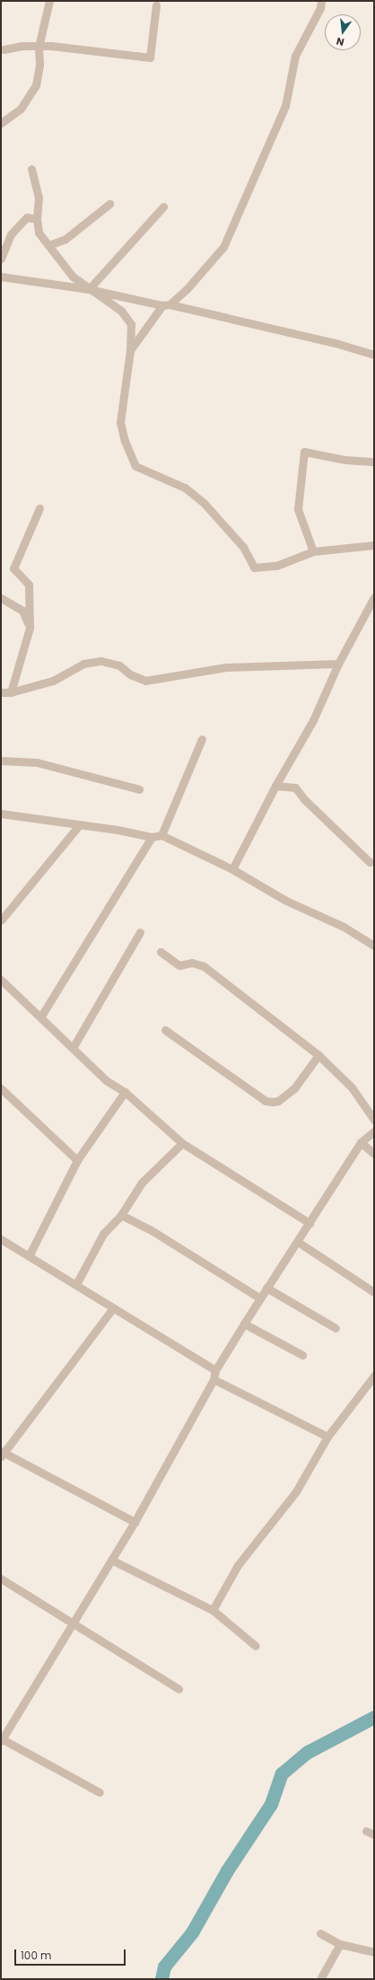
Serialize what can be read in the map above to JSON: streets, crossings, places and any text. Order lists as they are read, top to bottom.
{
  "scale_bar": "100 m",
  "north": "bottom"
}
